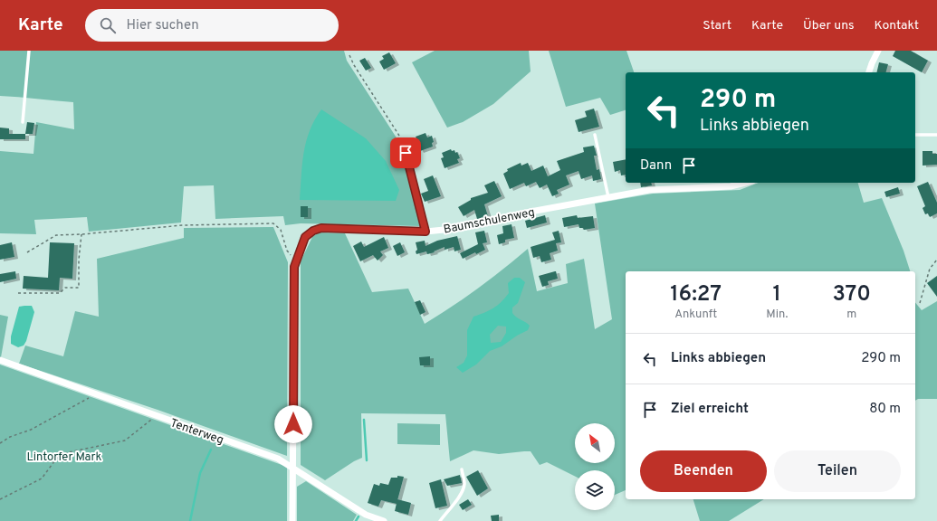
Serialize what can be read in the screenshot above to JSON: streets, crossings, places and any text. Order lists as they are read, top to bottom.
{
  "streets": {
    "street": ["Baumschulenweg", "Tenterweg"]
  },
  "crossings": [
    ["Baumschulenweg", "Tenterweg"]
  ],
  "parks": ["Lintorfer Mark"],
  "north": "top left",
  "page": {
    "header": "Karte",
    "search": "Hier suchen",
    "nav": [
      "Start",
      "Karte",
      "Über uns",
      "Kontakt"
    ],
    "turn": ["290 m", "Links abbiegen"],
    "then": "Dann",
    "eta": [
      "16:27",
      "Ankunft",
      "1",
      "Min.",
      "370",
      "m"
    ],
    "list": [
      {
        "name": "Links abbiegen",
        "value": "290 m"
      },
      {
        "name": "Ziel erreicht",
        "value": "80 m"
      }
    ],
    "buttons": ["Beenden", "Teilen"]
  }
}
